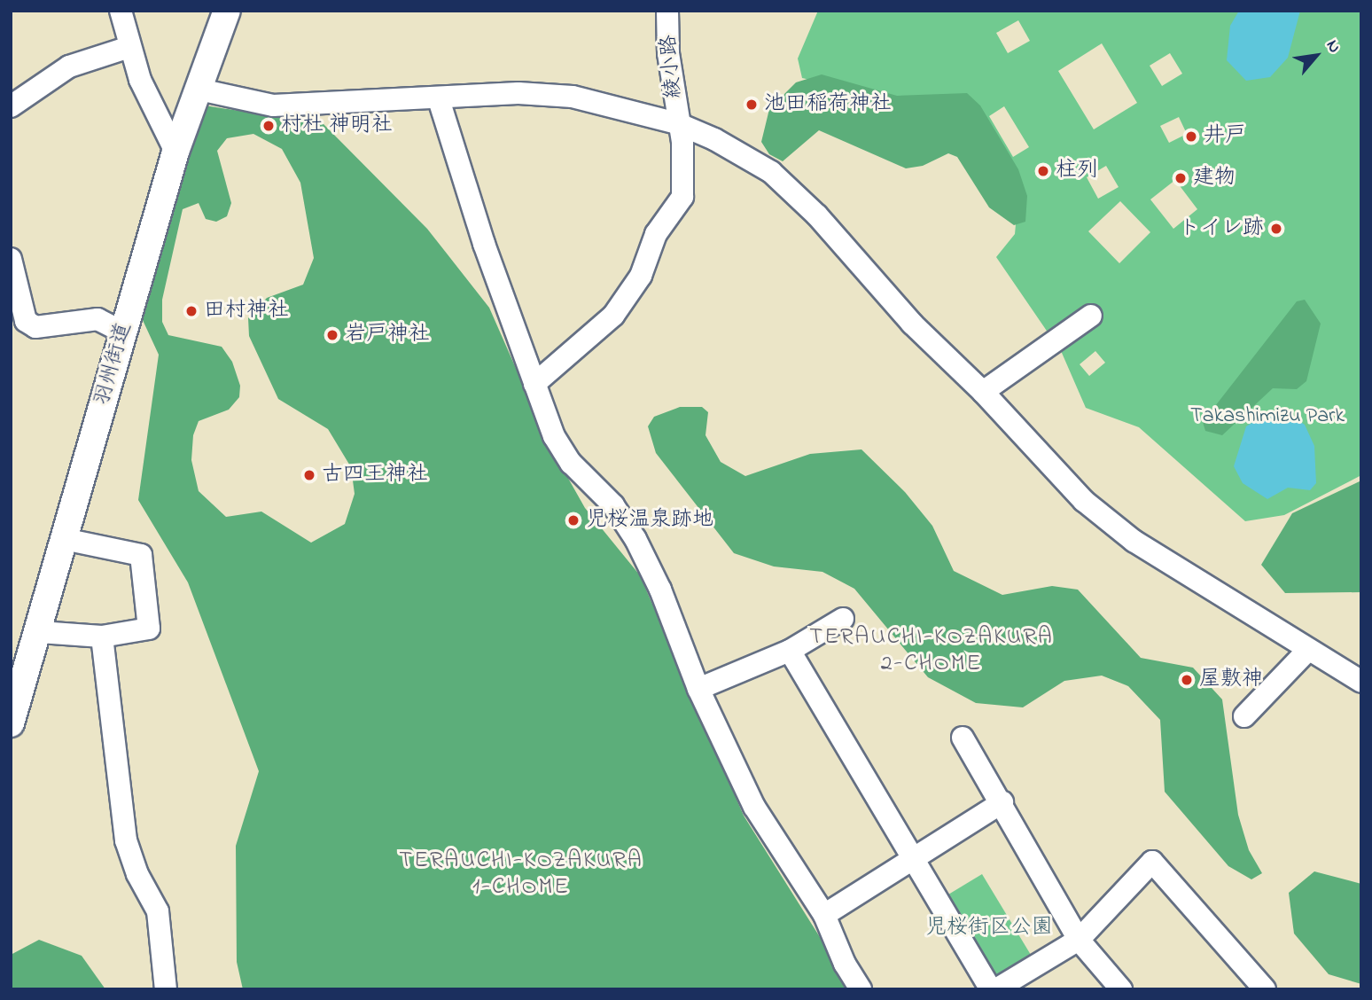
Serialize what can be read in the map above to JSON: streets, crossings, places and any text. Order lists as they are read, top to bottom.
{
  "streets": {
    "street": ["綾小路", "羽州街道"]
  },
  "districts": ["TERAUCHI-KOZAKURA 2-CHOME", "TERAUCHI-KOZAKURA 1-CHOME"],
  "parks": ["Takashimizu Park", "児桜街区公園"],
  "places": [
    "池田稲荷神社",
    "村杜 神明社",
    "井戸",
    "柱列",
    "建物",
    "トイレ跡",
    "田村神社",
    "岩戸神社",
    "古四王神社",
    "児桜温泉跡地",
    "屋敷神"
  ],
  "north": "top right"
}
